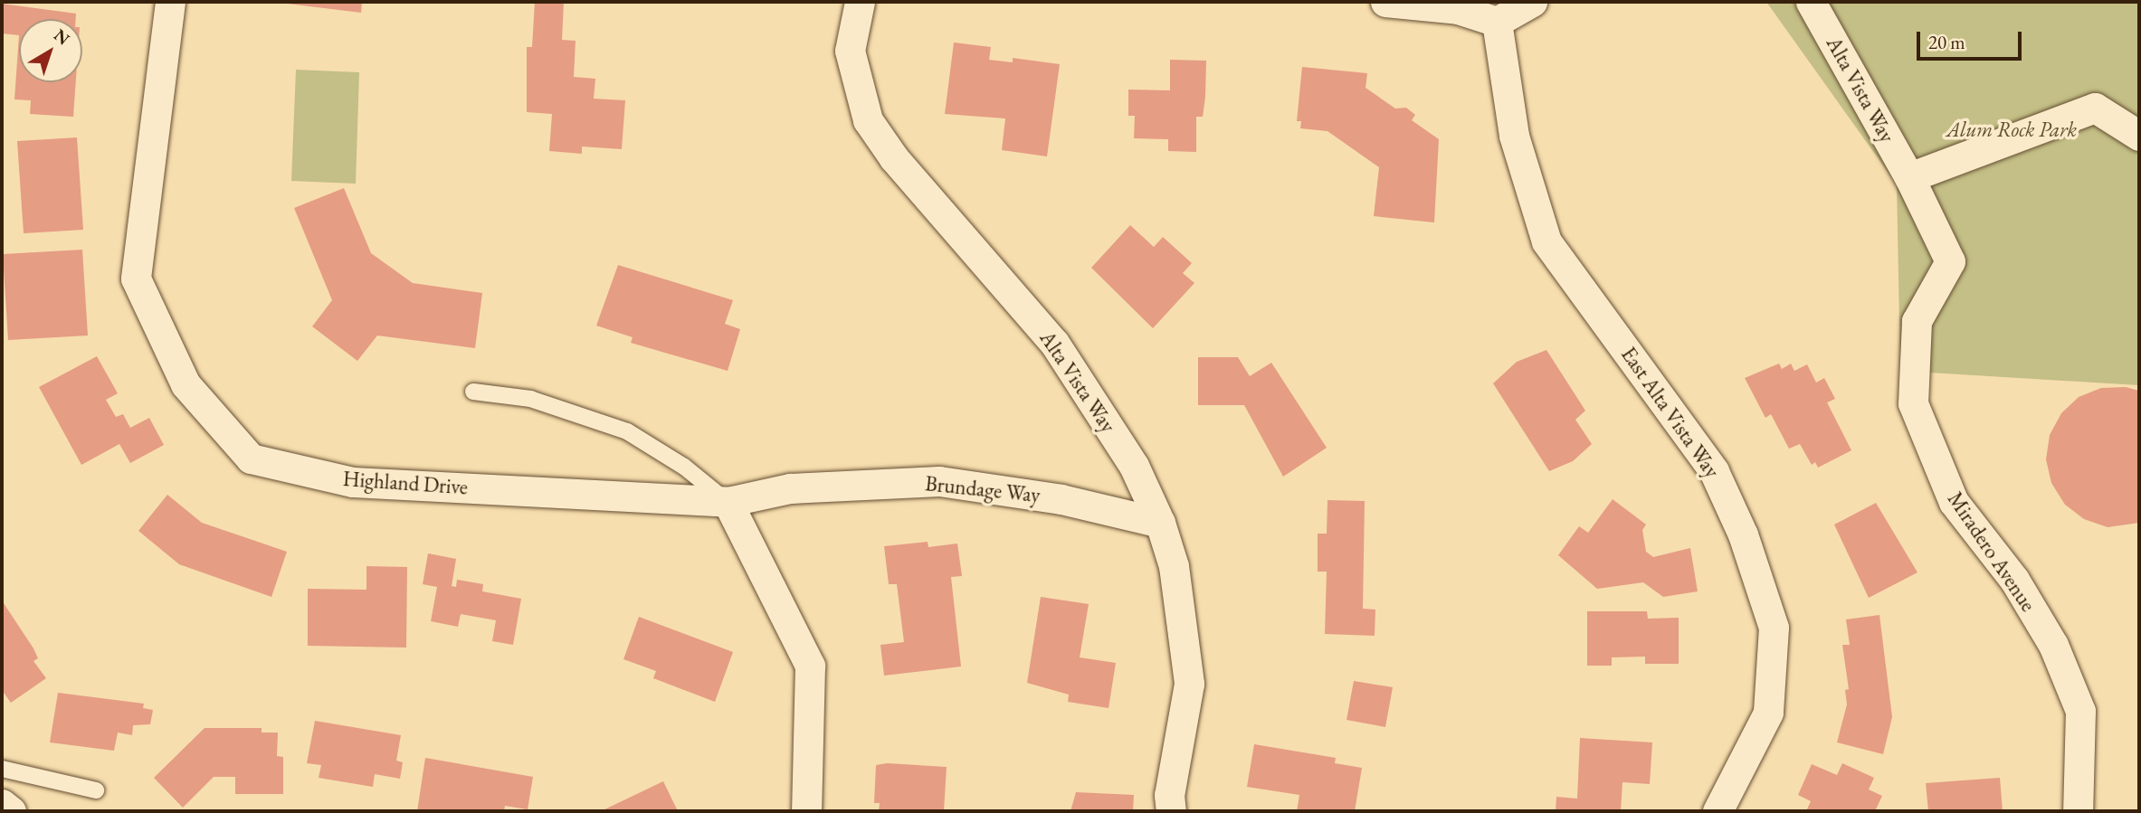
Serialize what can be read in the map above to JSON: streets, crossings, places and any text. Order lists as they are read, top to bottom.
{
  "streets": {
    "street": [
      "Alta Vista Way",
      "East Alta Vista Way",
      "Highland Drive",
      "Brundage Way",
      "Miradero Avenue"
    ]
  },
  "crossings": [
    ["Alta Vista Way", "Brundage Way"],
    ["Alta Vista Way", "Miradero Avenue"],
    ["Highland Drive", "Brundage Way"]
  ],
  "parks": ["Alum Rock Park"],
  "scale_bar": "20 m",
  "north": "top right"
}
